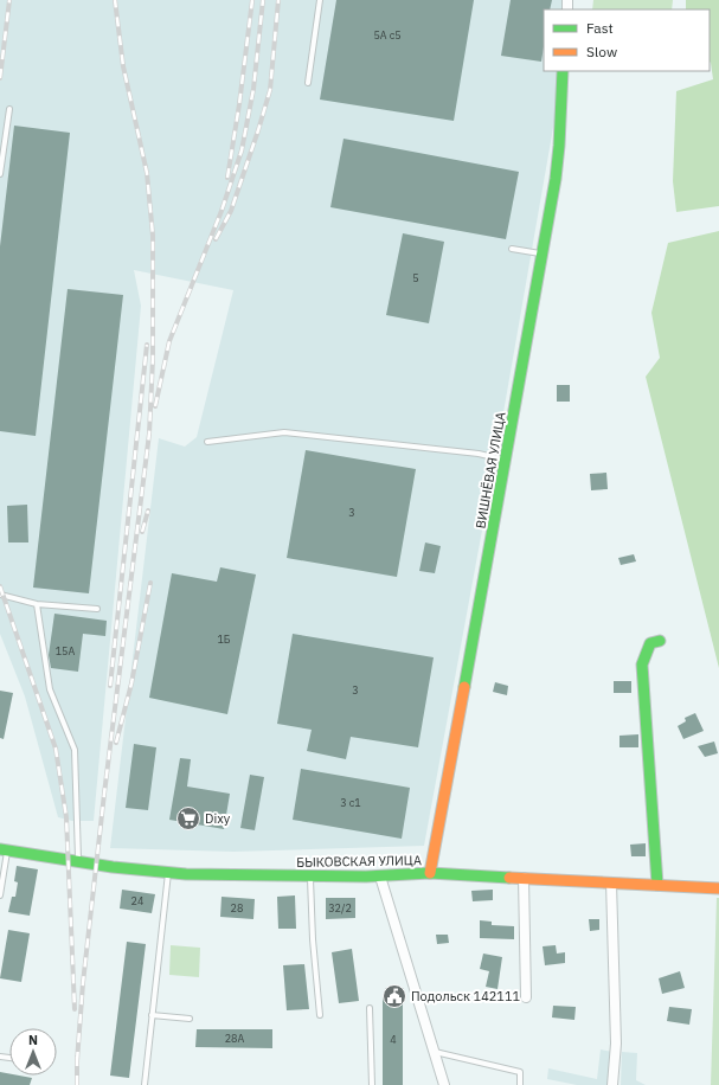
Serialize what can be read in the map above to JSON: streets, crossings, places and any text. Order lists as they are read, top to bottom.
{
  "streets": {
    "street": ["ВИШНЁВАЯ УЛИЦА", "БЫКОВСКАЯ УЛИЦА"]
  },
  "crossings": [
    ["ВИШНЁВАЯ УЛИЦА", "БЫКОВСКАЯ УЛИЦА"]
  ],
  "places": {
    "supermarket": ["Dixy"],
    "public building": ["Подольск 142111"]
  },
  "house_numbers": [
    "5А с5",
    "5",
    "3",
    "1Б",
    "15А",
    "3",
    "3 с1",
    "24",
    "28",
    "32/2",
    "28А",
    "4"
  ],
  "legend": ["Fast", "Slow"],
  "north": "top"
}
